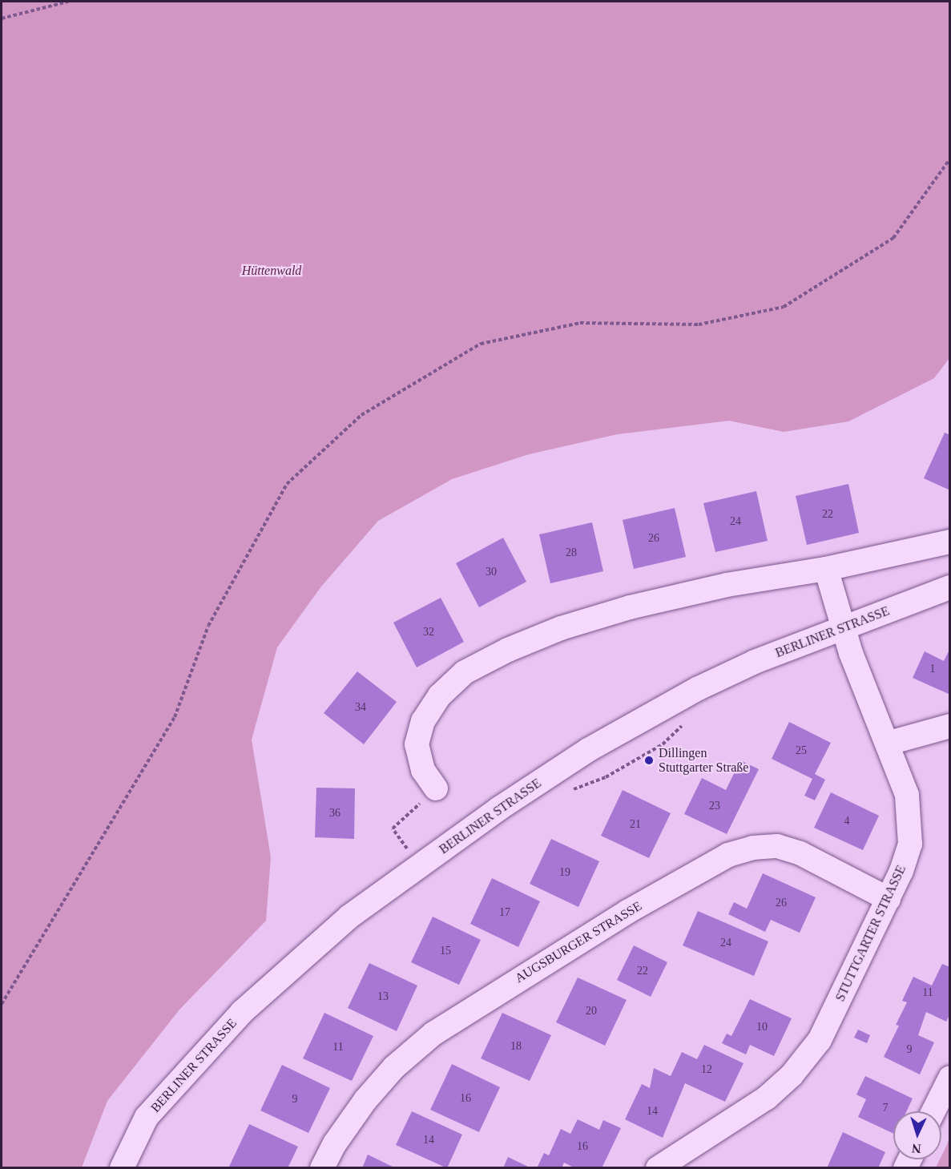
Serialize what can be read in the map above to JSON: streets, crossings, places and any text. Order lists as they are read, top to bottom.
{
  "streets": {
    "street": ["BERLINER STRASSE", "STUTTGARTER STRASSE", "AUGSBURGER STRASSE"]
  },
  "crossings": [
    ["BERLINER STRASSE", "STUTTGARTER STRASSE"],
    ["STUTTGARTER STRASSE", "AUGSBURGER STRASSE"]
  ],
  "parks": ["Hüttenwald"],
  "places": ["Dillingen Stuttgarter Straße"],
  "house_numbers": [
    "22",
    "24",
    "26",
    "28",
    "30",
    "32",
    "1",
    "34",
    "25",
    "23",
    "36",
    "4",
    "21",
    "19",
    "26",
    "17",
    "24",
    "15",
    "22",
    "11",
    "13",
    "20",
    "10",
    "18",
    "11",
    "9",
    "12",
    "16",
    "9",
    "7",
    "14",
    "14",
    "16"
  ],
  "north": "bottom"
}
